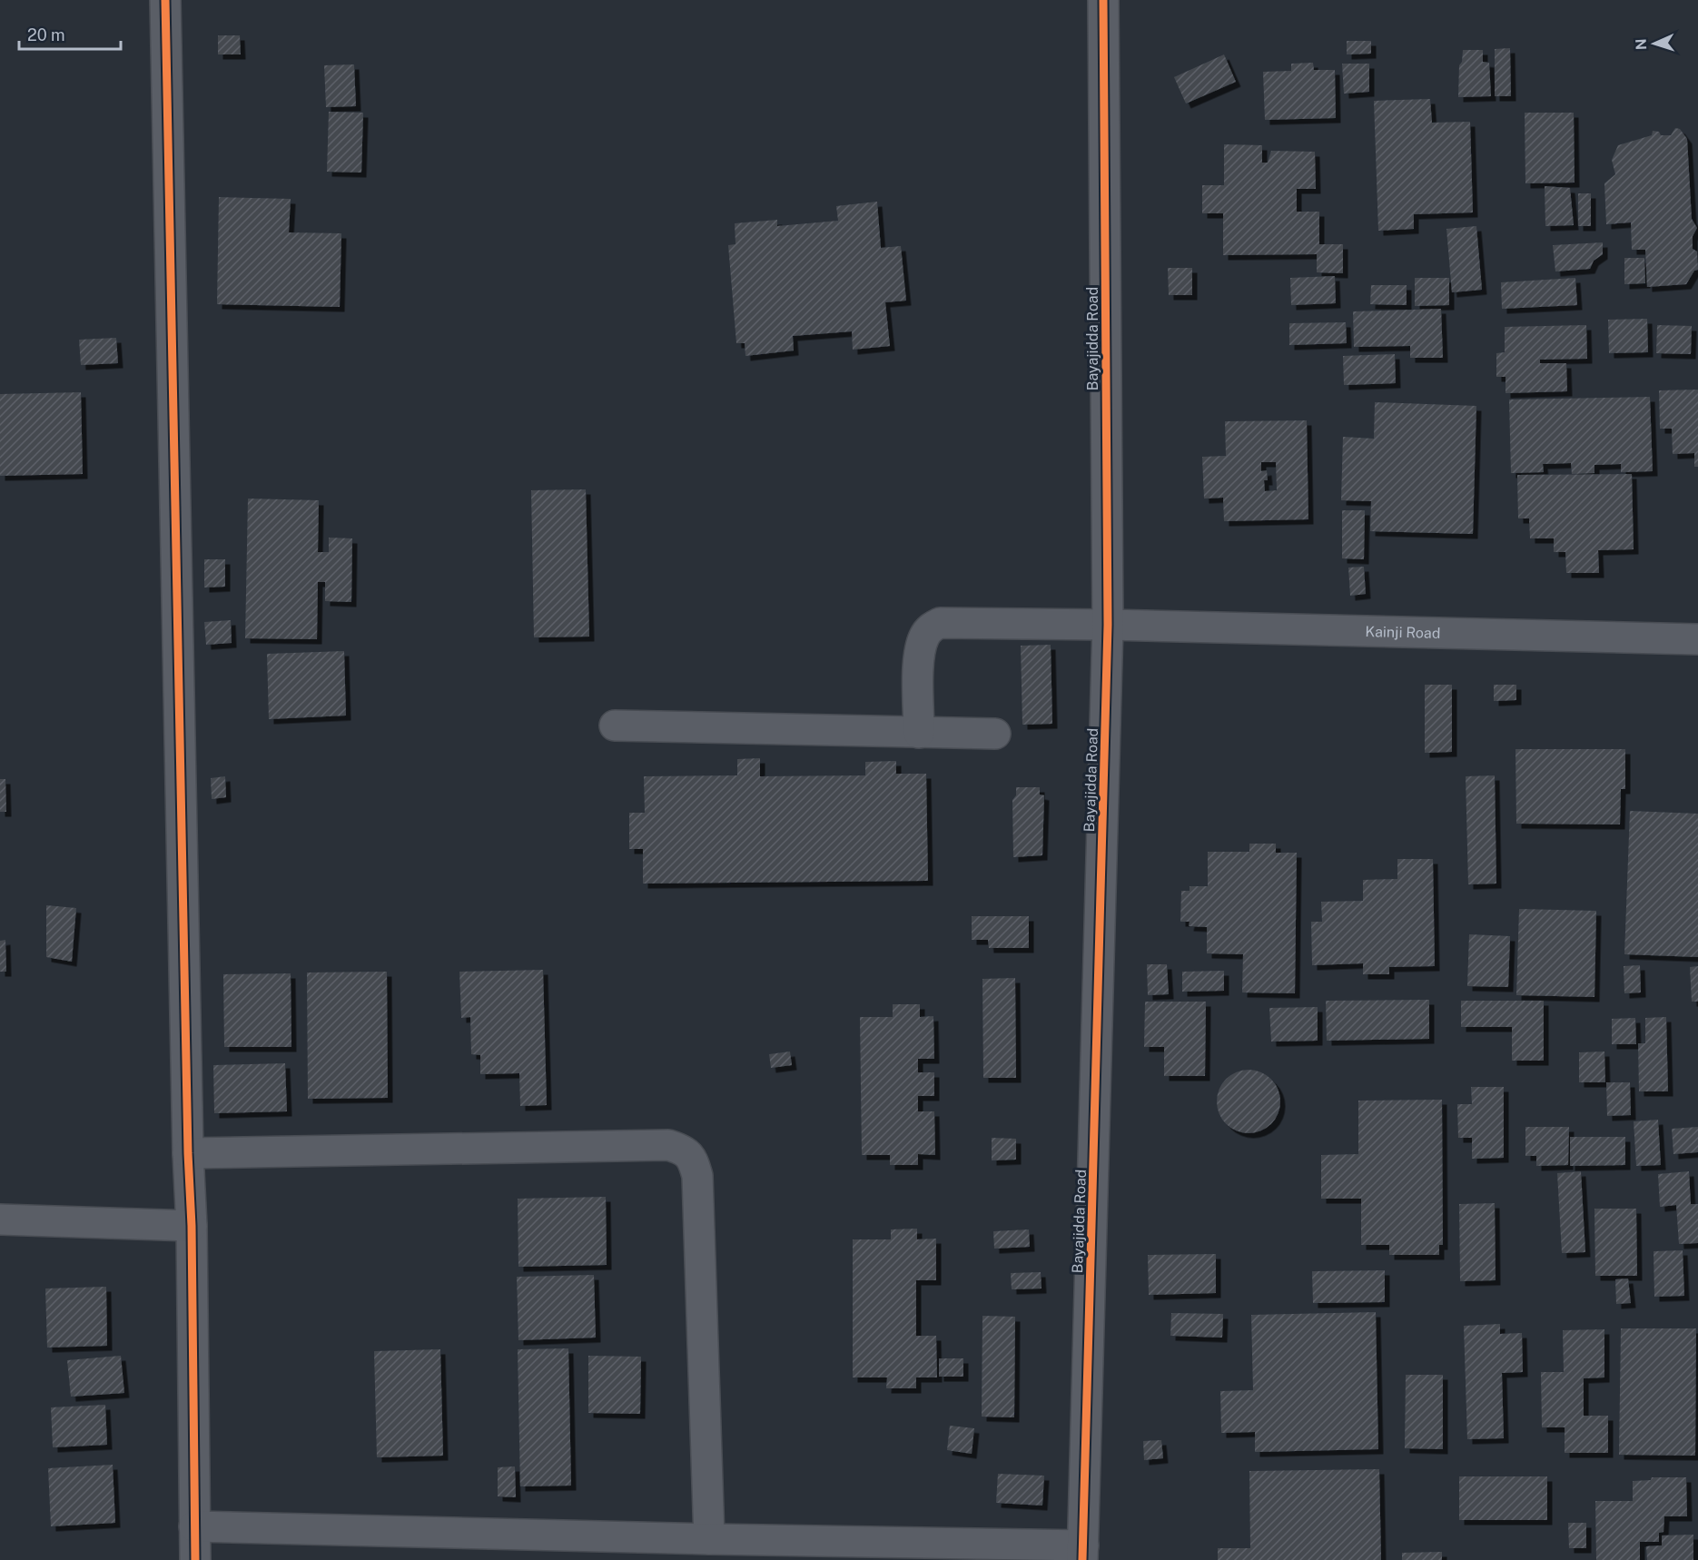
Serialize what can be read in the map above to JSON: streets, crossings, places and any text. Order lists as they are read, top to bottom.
{
  "streets": {
    "street": ["Bayajidda Road", "Kainji Road"]
  },
  "crossings": [
    ["Bayajidda Road", "Kainji Road"]
  ],
  "scale_bar": "20 m",
  "north": "left"
}
